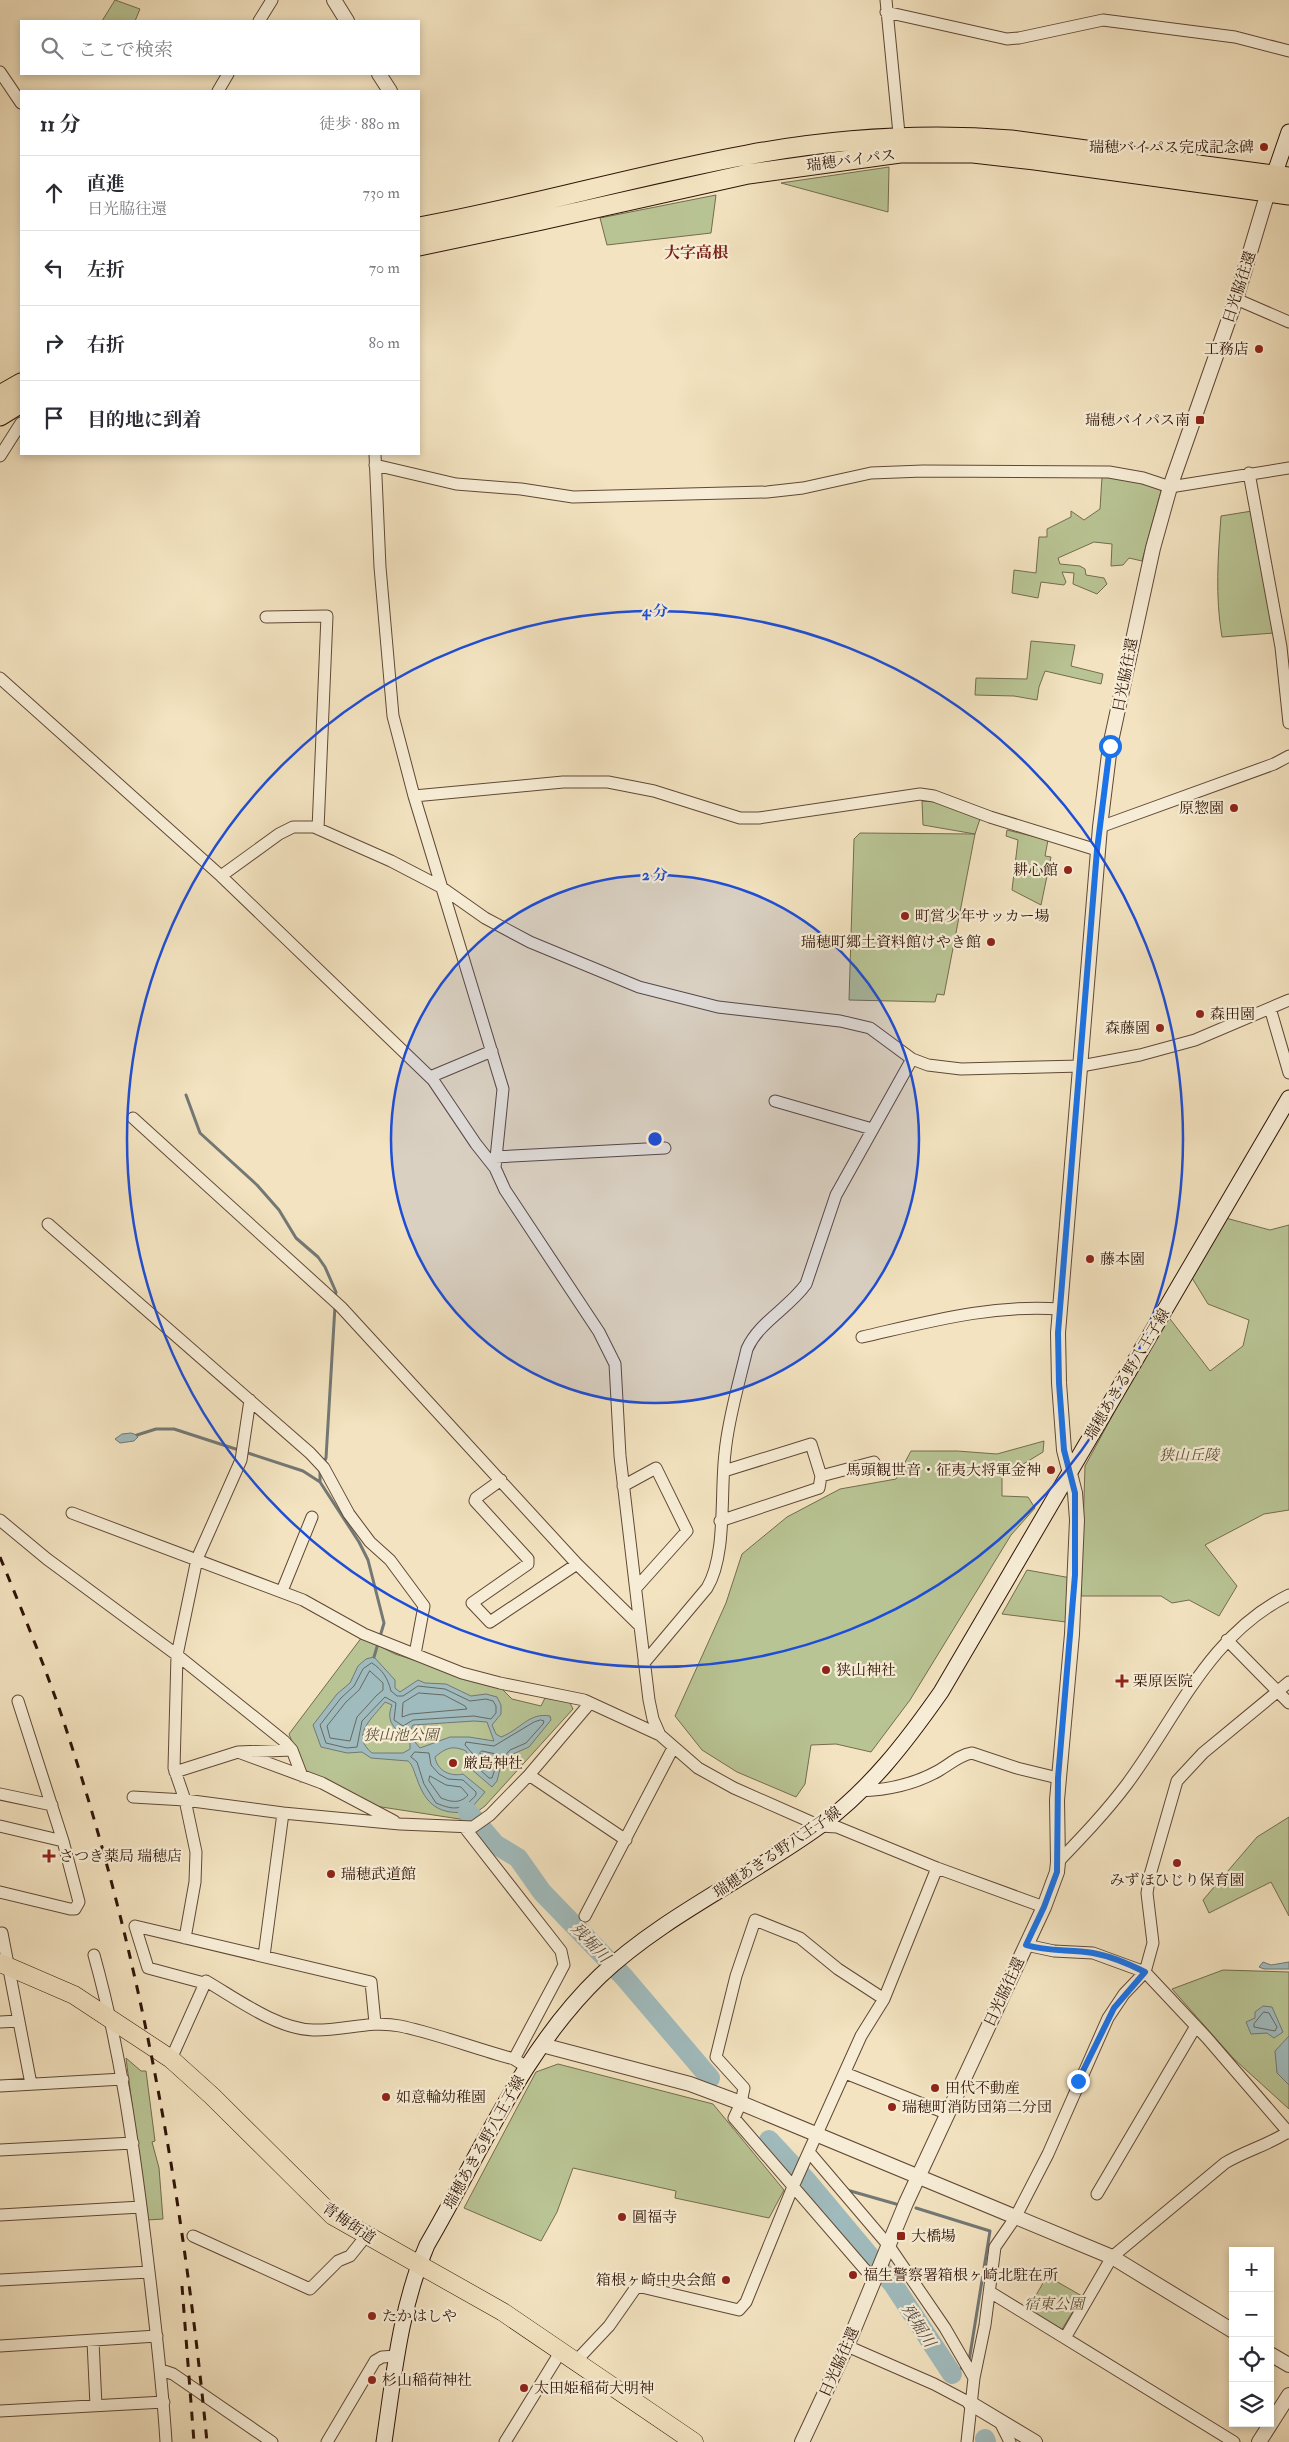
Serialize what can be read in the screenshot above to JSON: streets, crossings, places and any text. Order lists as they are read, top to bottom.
{
  "streets": {
    "highway": ["瑞穂バイパス"],
    "main road": ["日光脇往還", "瑞穂あきる野八王子線", "青梅街道"]
  },
  "crossings": [
    ["瑞穂バイパス", "日光脇往還"],
    ["日光脇往還", "瑞穂あきる野八王子線"],
    ["瑞穂あきる野八王子線", "青梅街道"]
  ],
  "districts": ["大字高根"],
  "water": ["残堀川"],
  "parks": ["狭山丘陵", "狭山池公園", "宿東公園"],
  "places": {
    "other": [
      "瑞穂バイパス完成記念碑",
      "工務店",
      "原惣園",
      "耕心館",
      "町営少年サッカー場",
      "瑞穂町郷土資料館けやき館",
      "森田園",
      "森藤園",
      "藤本園",
      "馬頭観世音・征夷大将軍金神",
      "狭山神社",
      "厳島神社",
      "みずほひじり保育園",
      "瑞穂武道館",
      "田代不動産",
      "如意輪幼稚園",
      "瑞穂町消防団第二分団",
      "圓福寺",
      "福生警察署箱根ヶ崎北駐在所",
      "箱根ヶ崎中央会館",
      "たかはしや",
      "杉山稲荷神社",
      "太田姫稲荷大明神"
    ],
    "transit": ["瑞穂バイパス南", "大橋場"],
    "health": ["栗原医院", "さつき薬局 瑞穂店"]
  },
  "page": {
    "search": "ここで検索",
    "heading": ["11 分", "徒歩 · 880 m"],
    "list": [
      ["直進", "日光脇往還", "730 m"],
      ["左折", "70 m"],
      ["右折", "80 m"],
      "目的地に到着"
    ],
    "map_buttons": ["+", "−"]
  },
  "rings": ["4 分", "2 分"]
}
